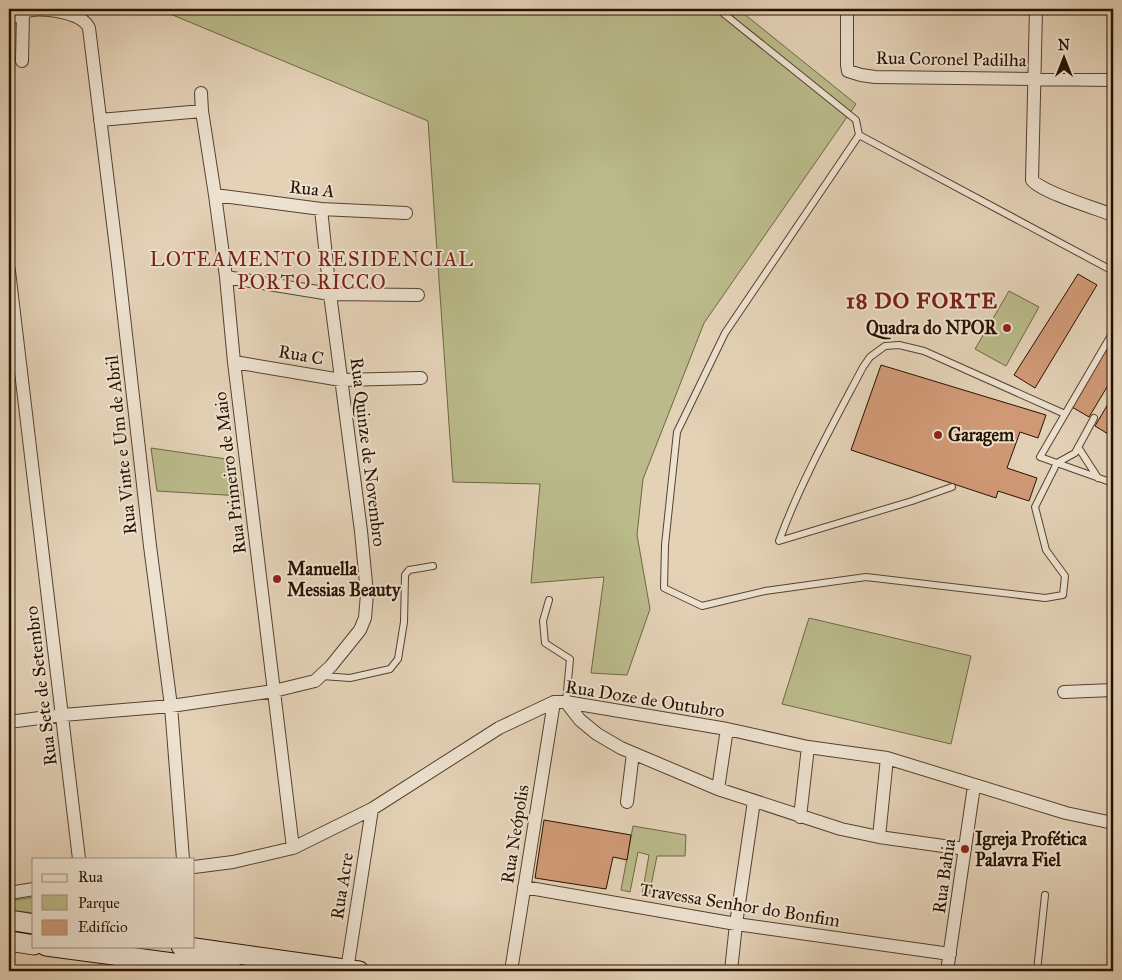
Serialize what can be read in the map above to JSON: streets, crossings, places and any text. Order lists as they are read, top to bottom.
{
  "streets": {
    "street": [
      "Rua Coronel Padilha",
      "Rua A",
      "Rua C",
      "Rua Vinte e Um de Abril",
      "Rua Quinze de Novembro",
      "Rua Primeiro de Maio",
      "Rua Sete de Setembro",
      "Rua Doze de Outubro",
      "Rua Neópolis",
      "Rua Bahia",
      "Rua Acre",
      "Travessa Senhor do Bonfim"
    ]
  },
  "crossings": [
    ["Rua A", "Rua Quinze de Novembro"],
    ["Rua A", "Rua Primeiro de Maio"],
    ["Rua C", "Rua Quinze de Novembro"],
    ["Rua C", "Rua Primeiro de Maio"],
    ["Rua Primeiro de Maio", "Rua Doze de Outubro"],
    ["Rua Doze de Outubro", "Rua Neópolis"],
    ["Rua Doze de Outubro", "Rua Bahia"],
    ["Rua Doze de Outubro", "Rua Acre"],
    ["Rua Neópolis", "Travessa Senhor do Bonfim"],
    ["Rua Bahia", "Travessa Senhor do Bonfim"]
  ],
  "districts": ["LOTEAMENTO RESIDENCIAL PORTO RICCO", "18 DO FORTE"],
  "places": [
    "Quadra do NPOR",
    "Garagem",
    "Manuella Messias Beauty",
    "Igreja Profética Palavra Fiel"
  ],
  "legend": ["Rua", "Parque", "Edifício"],
  "north": "top"
}
